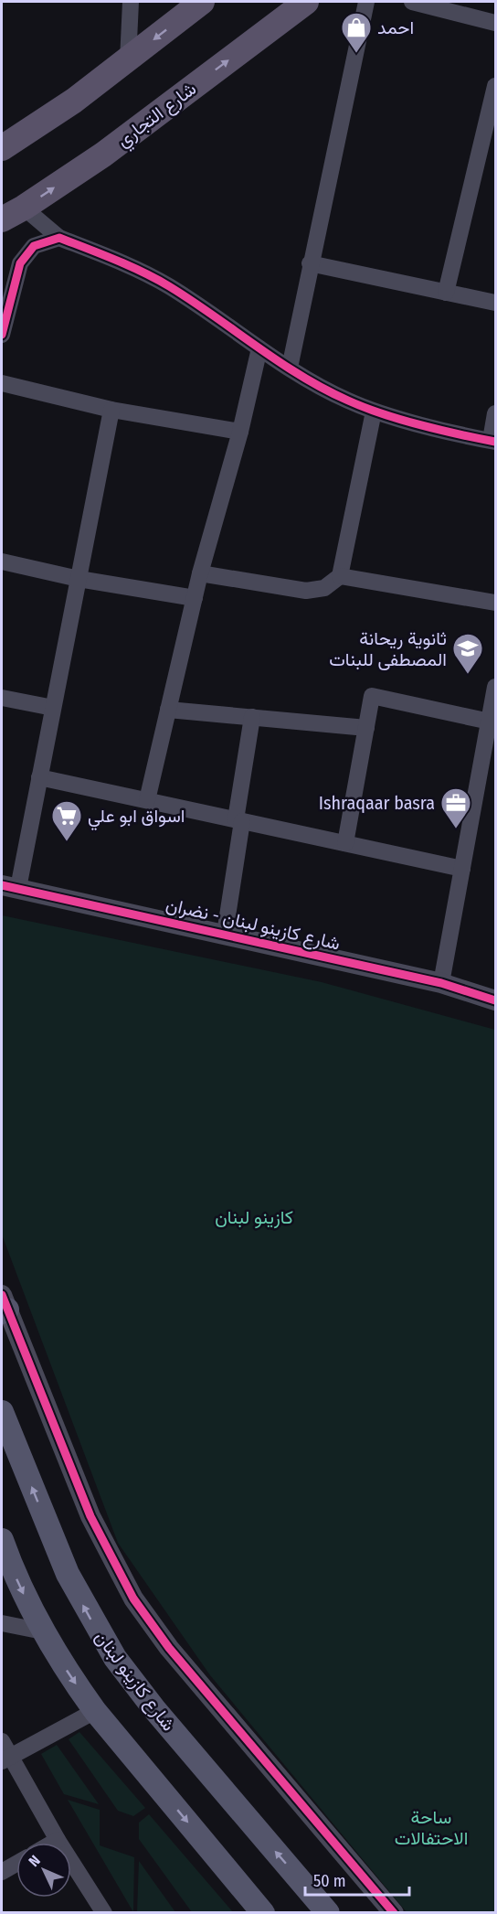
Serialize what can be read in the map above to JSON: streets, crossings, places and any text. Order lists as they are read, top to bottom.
{
  "streets": {
    "main road": ["شارع التجاري", "شارع كازينو لبنان"],
    "street": ["شارع كازينو لبنان - نضران"]
  },
  "parks": ["كازينو لبنان", "ساحة الاحتفالات"],
  "places": {
    "shop": ["احمد"],
    "school or university": ["ثانوية ريحانة المصطفى للبنات"],
    "office": ["Ishraqaar basra"],
    "supermarket": ["اسواق ابو علي"]
  },
  "scale_bar": "50 m",
  "north": "top left"
}
